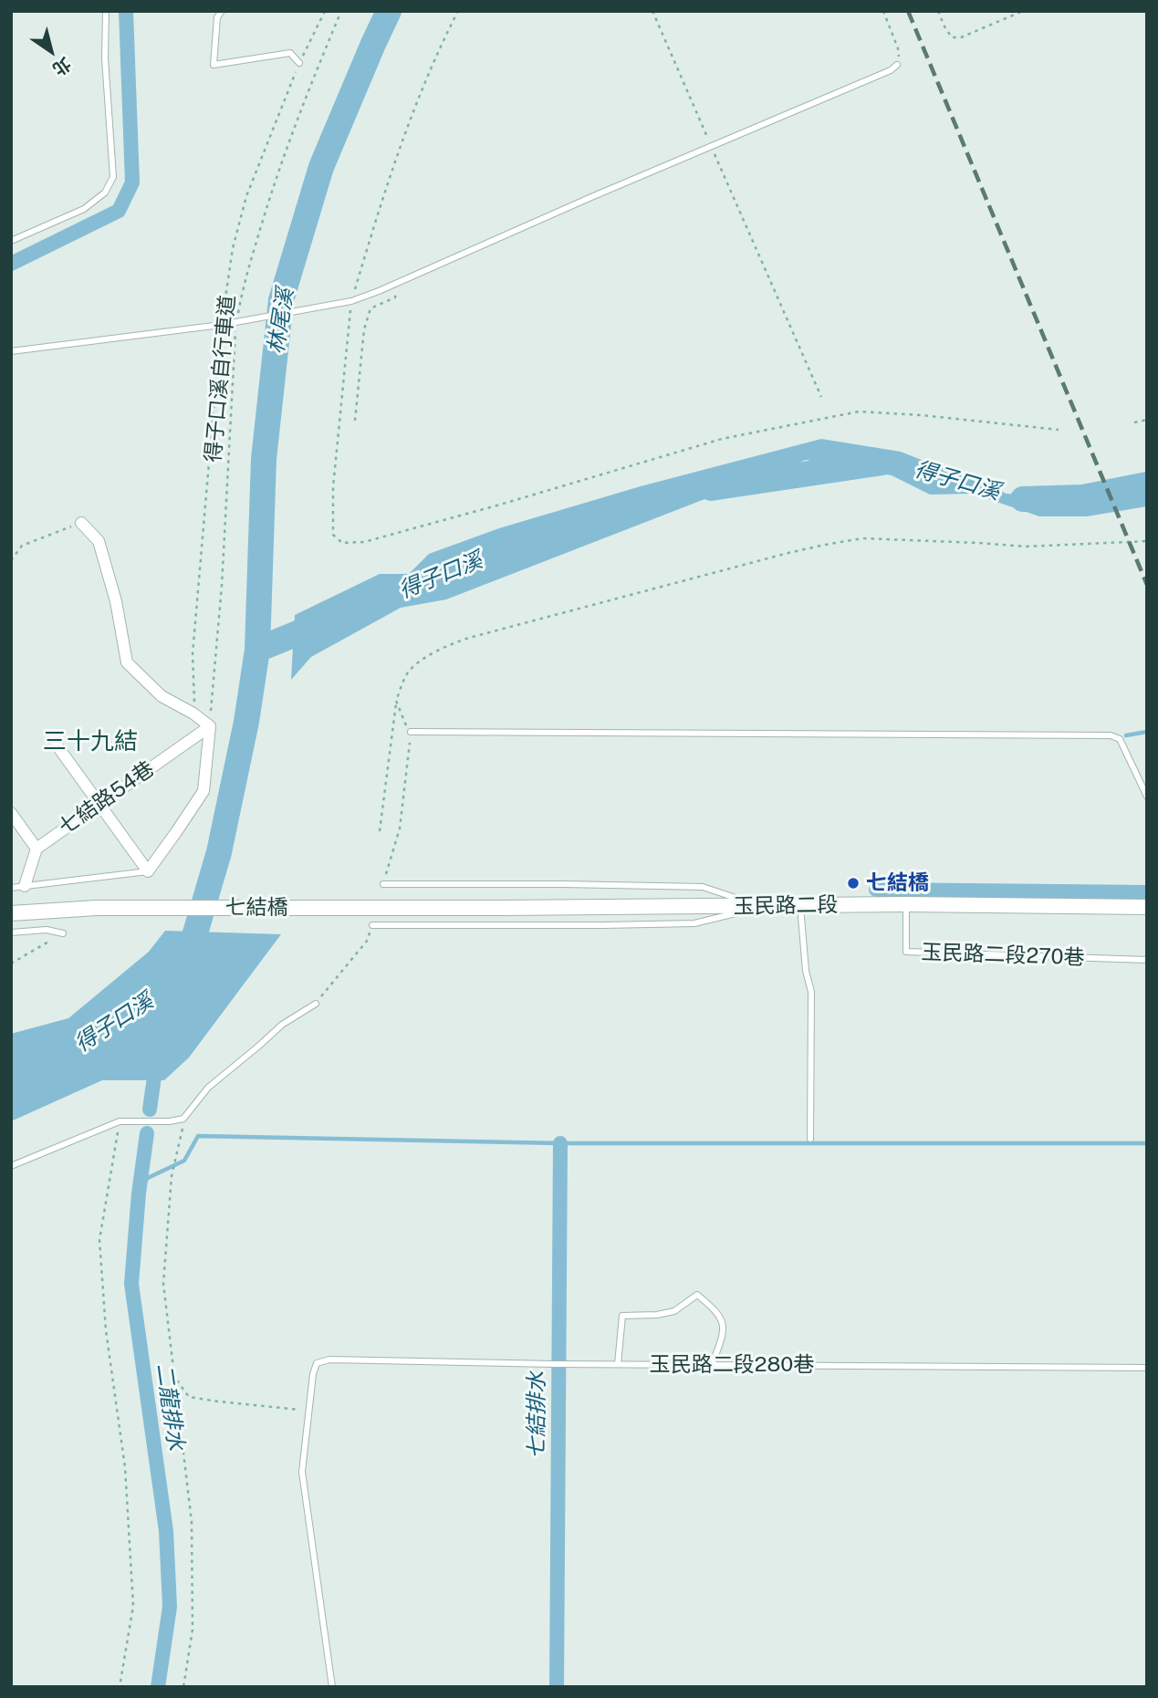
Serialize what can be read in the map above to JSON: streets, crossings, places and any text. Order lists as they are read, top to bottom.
{
  "streets": {
    "street": ["七結路54巷", "玉民路二段", "七結橋"],
    "lane": ["玉民路二段270巷", "玉民路二段280巷"],
    "path": ["得子口溪自行車道"]
  },
  "crossings": [
    ["得子口溪自行車道", "七結路54巷"],
    ["玉民路二段", "七結橋"],
    ["玉民路二段", "玉民路二段270巷"]
  ],
  "districts": ["三十九結"],
  "water": [
    "林尾溪",
    "得子口溪",
    "二龍排水",
    "七結排水"
  ],
  "places": ["七結橋"],
  "north": "bottom right"
}
